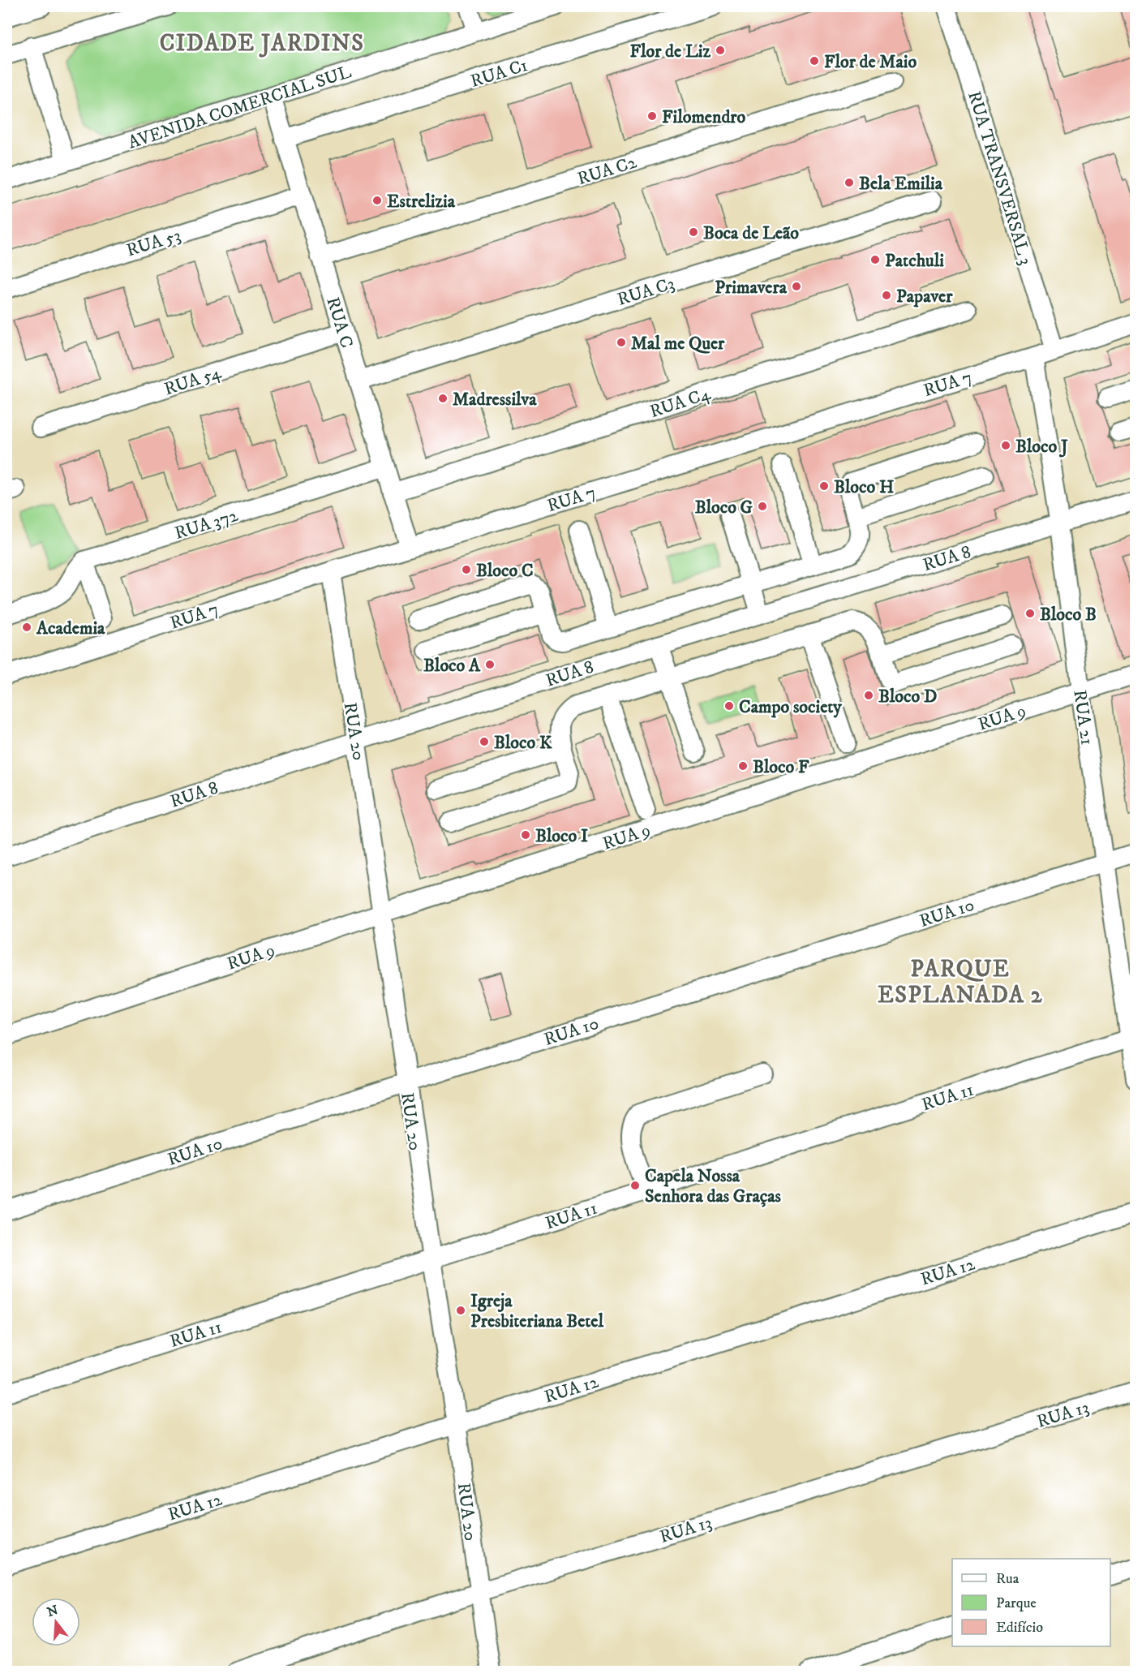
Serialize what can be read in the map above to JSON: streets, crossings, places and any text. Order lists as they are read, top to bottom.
{
  "streets": {
    "street": [
      "RUA C1",
      "AVENIDA COMERCIAL SUL",
      "RUA C2",
      "RUA TRANSVERSAL 3",
      "RUA 53",
      "RUA C3",
      "RUA C",
      "RUA 54",
      "RUA 7",
      "RUA C4",
      "RUA 372",
      "RUA 8",
      "RUA 9",
      "RUA 21",
      "RUA 20",
      "RUA 10",
      "RUA 11",
      "RUA 12",
      "RUA 13"
    ]
  },
  "crossings": [
    ["RUA C1", "RUA C"],
    ["AVENIDA COMERCIAL SUL", "RUA C"],
    ["RUA C2", "RUA C"],
    ["RUA TRANSVERSAL 3", "RUA 7"],
    ["RUA 53", "RUA C"],
    ["RUA C3", "RUA C"],
    ["RUA C", "RUA 54"],
    ["RUA C", "RUA 7"],
    ["RUA C", "RUA C4"],
    ["RUA C", "RUA 372"],
    ["RUA 7", "RUA 21"],
    ["RUA 7", "RUA 20"],
    ["RUA 8", "RUA 21"],
    ["RUA 8", "RUA 20"],
    ["RUA 9", "RUA 21"],
    ["RUA 9", "RUA 20"],
    ["RUA 21", "RUA 10"],
    ["RUA 21", "RUA 11"],
    ["RUA 20", "RUA 10"],
    ["RUA 20", "RUA 11"],
    ["RUA 20", "RUA 12"],
    ["RUA 20", "RUA 13"]
  ],
  "districts": ["CIDADE JARDINS", "PARQUE ESPLANADA 2"],
  "places": [
    "Flor de Liz",
    "Flor de Maio",
    "Filomendro",
    "Bela Emilia",
    "Estrelizia",
    "Boca de Leão",
    "Patchuli",
    "Primavera",
    "Papaver",
    "Mal me Quer",
    "Madressilva",
    "Bloco J",
    "Bloco H",
    "Bloco G",
    "Bloco C",
    "Bloco B",
    "Academia",
    "Bloco A",
    "Bloco D",
    "Campo society",
    "Bloco K",
    "Bloco F",
    "Bloco I",
    "Capela Nossa Senhora das Graças",
    "Igreja Presbiteriana Betel"
  ],
  "legend": ["Rua", "Parque", "Edifício"],
  "north": "top"
}
